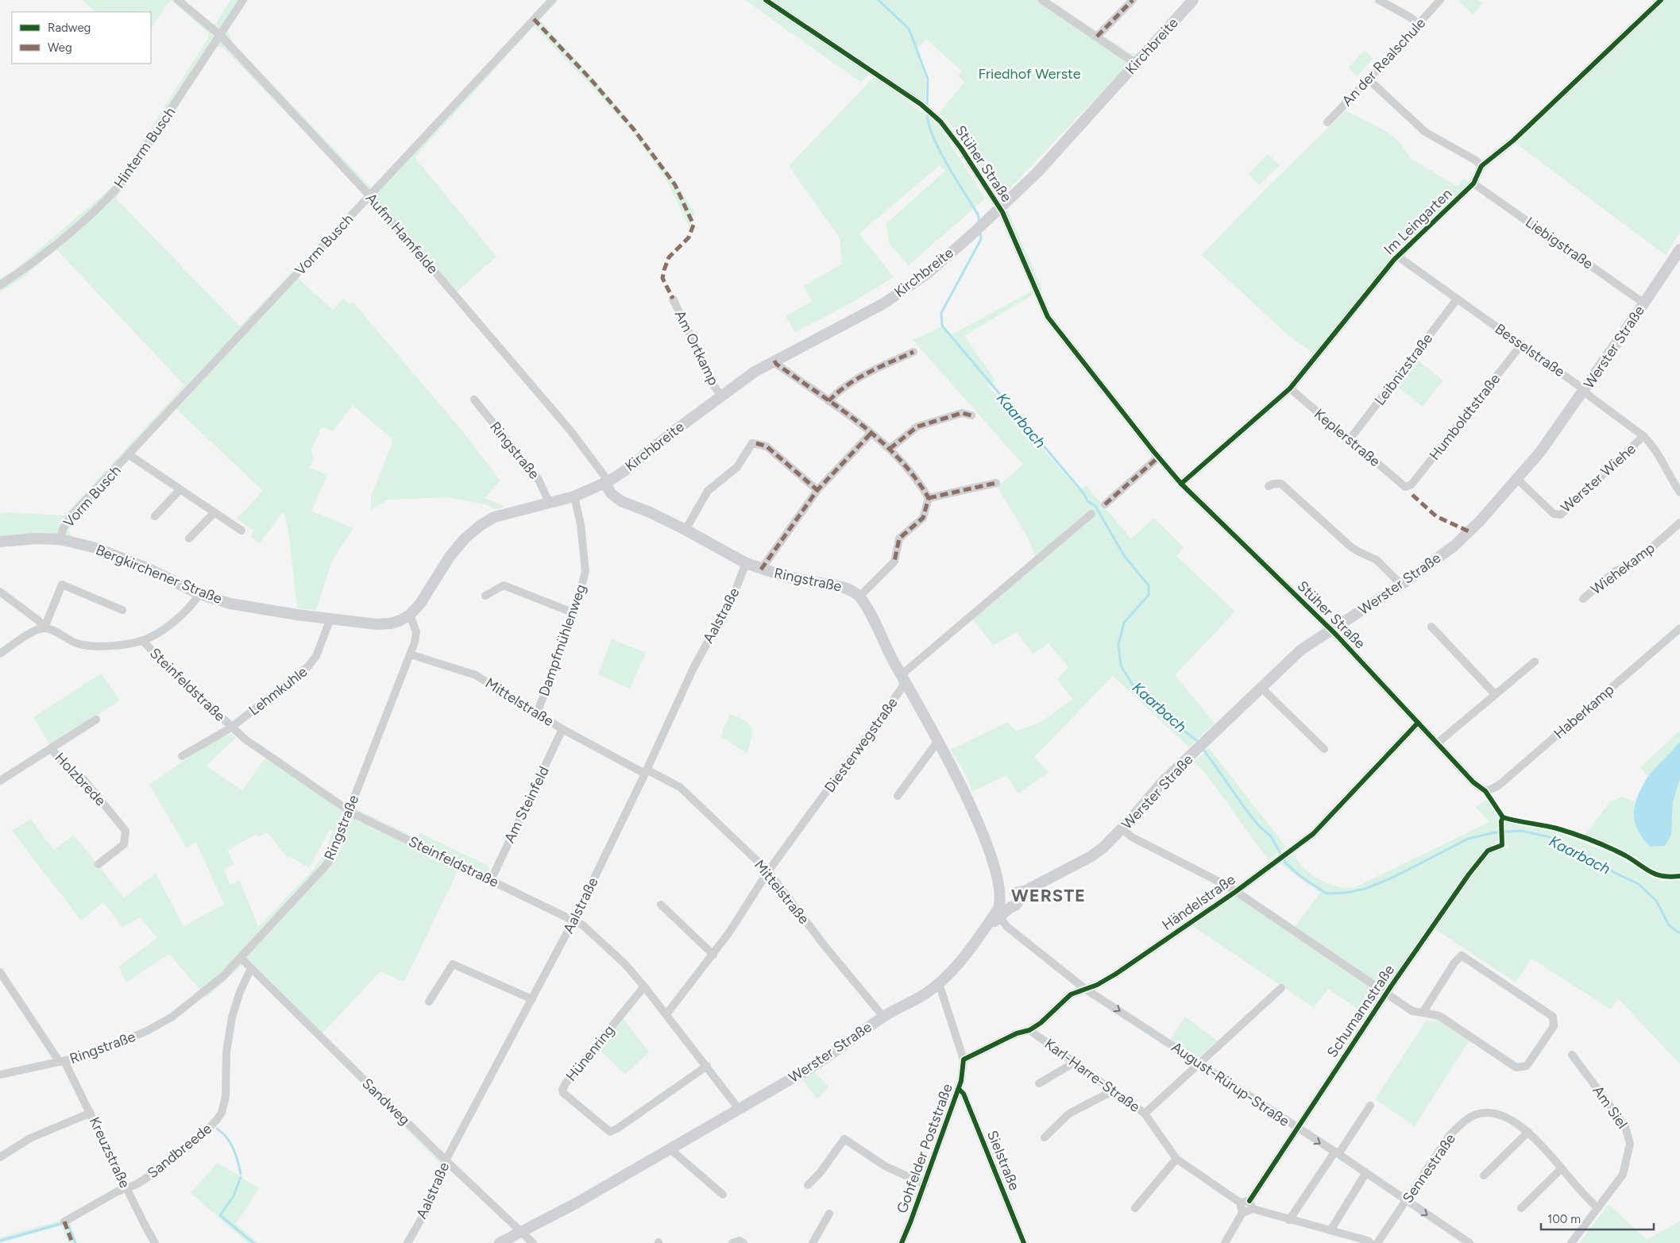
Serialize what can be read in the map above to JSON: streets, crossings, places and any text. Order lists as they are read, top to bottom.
{
  "streets": {
    "street": [
      "Kirchbreite",
      "An der Realschule",
      "Hinterm Busch",
      "Stüher Straße",
      "Im Leingarten",
      "Aufm Hamfelde",
      "Liebigstraße",
      "Vorm Busch",
      "Werster Straße",
      "Am Ortkamp",
      "Besselstraße",
      "Leibnizstraße",
      "Humboldtstraße",
      "Keplerstraße",
      "Ringstraße",
      "Werster Wiehe",
      "Wiehekamp",
      "Bergkirchener Straße",
      "Aalstraße",
      "Dampfmühlenweg",
      "Steinfeldstraße",
      "Lehmkuhle",
      "Mittelstraße",
      "Haberkamp",
      "Diesterwegstraße",
      "Holzbrede",
      "Am Steinfeld",
      "Händelstraße",
      "Schumannstraße",
      "Hünenring",
      "Karl-Harre-Straße",
      "August-Rürup-Straße",
      "Sandweg",
      "Am Siel",
      "Gohfelder Poststraße",
      "Sandbreede",
      "Kreuzstraße",
      "Sielstraße",
      "Sennestraße"
    ]
  },
  "crossings": [
    ["Kirchbreite", "Stüher Straße"],
    ["Kirchbreite", "Aufm Hamfelde"],
    ["Kirchbreite", "Am Ortkamp"],
    ["Kirchbreite", "Ringstraße"],
    ["Hinterm Busch", "Aufm Hamfelde"],
    ["Stüher Straße", "Im Leingarten"],
    ["Stüher Straße", "Werster Straße"],
    ["Stüher Straße", "Haberkamp"],
    ["Stüher Straße", "Händelstraße"],
    ["Im Leingarten", "Liebigstraße"],
    ["Im Leingarten", "Besselstraße"],
    ["Im Leingarten", "Keplerstraße"],
    ["Aufm Hamfelde", "Vorm Busch"],
    ["Aufm Hamfelde", "Ringstraße"],
    ["Liebigstraße", "Werster Straße"],
    ["Vorm Busch", "Bergkirchener Straße"],
    ["Werster Straße", "Besselstraße"],
    ["Werster Straße", "Ringstraße"],
    ["Werster Straße", "Werster Wiehe"],
    ["Werster Straße", "Steinfeldstraße"],
    ["Werster Straße", "Mittelstraße"],
    ["Werster Straße", "August-Rürup-Straße"],
    ["Werster Straße", "Sandweg"],
    ["Werster Straße", "Gohfelder Poststraße"],
    ["Besselstraße", "Leibnizstraße"],
    ["Besselstraße", "Humboldtstraße"],
    ["Besselstraße", "Werster Wiehe"],
    ["Leibnizstraße", "Keplerstraße"],
    ["Humboldtstraße", "Keplerstraße"],
    ["Ringstraße", "Bergkirchener Straße"],
    ["Ringstraße", "Aalstraße"],
    ["Ringstraße", "Steinfeldstraße"],
    ["Ringstraße", "Mittelstraße"],
    ["Ringstraße", "Diesterwegstraße"],
    ["Ringstraße", "Sandweg"],
    ["Ringstraße", "Kreuzstraße"],
    ["Bergkirchener Straße", "Lehmkuhle"],
    ["Aalstraße", "Steinfeldstraße"],
    ["Aalstraße", "Mittelstraße"],
    ["Aalstraße", "Sandweg"],
    ["Dampfmühlenweg", "Mittelstraße"],
    ["Steinfeldstraße", "Lehmkuhle"],
    ["Steinfeldstraße", "Diesterwegstraße"],
    ["Steinfeldstraße", "Am Steinfeld"],
    ["Steinfeldstraße", "Hünenring"],
    ["Mittelstraße", "Diesterwegstraße"],
    ["Mittelstraße", "Am Steinfeld"],
    ["Händelstraße", "Karl-Harre-Straße"],
    ["Händelstraße", "August-Rürup-Straße"],
    ["Händelstraße", "Gohfelder Poststraße"],
    ["Schumannstraße", "August-Rürup-Straße"],
    ["August-Rürup-Straße", "Sennestraße"],
    ["Sandweg", "Sandbreede"],
    ["Am Siel", "Sennestraße"],
    ["Gohfelder Poststraße", "Sielstraße"],
    ["Sandbreede", "Kreuzstraße"]
  ],
  "one_way": ["August-Rürup-Straße"],
  "districts": ["WERSTE"],
  "water": ["Kaarbach"],
  "parks": ["Friedhof Werste"],
  "legend": ["Radweg", "Weg"],
  "scale_bar": "100 m"
}
